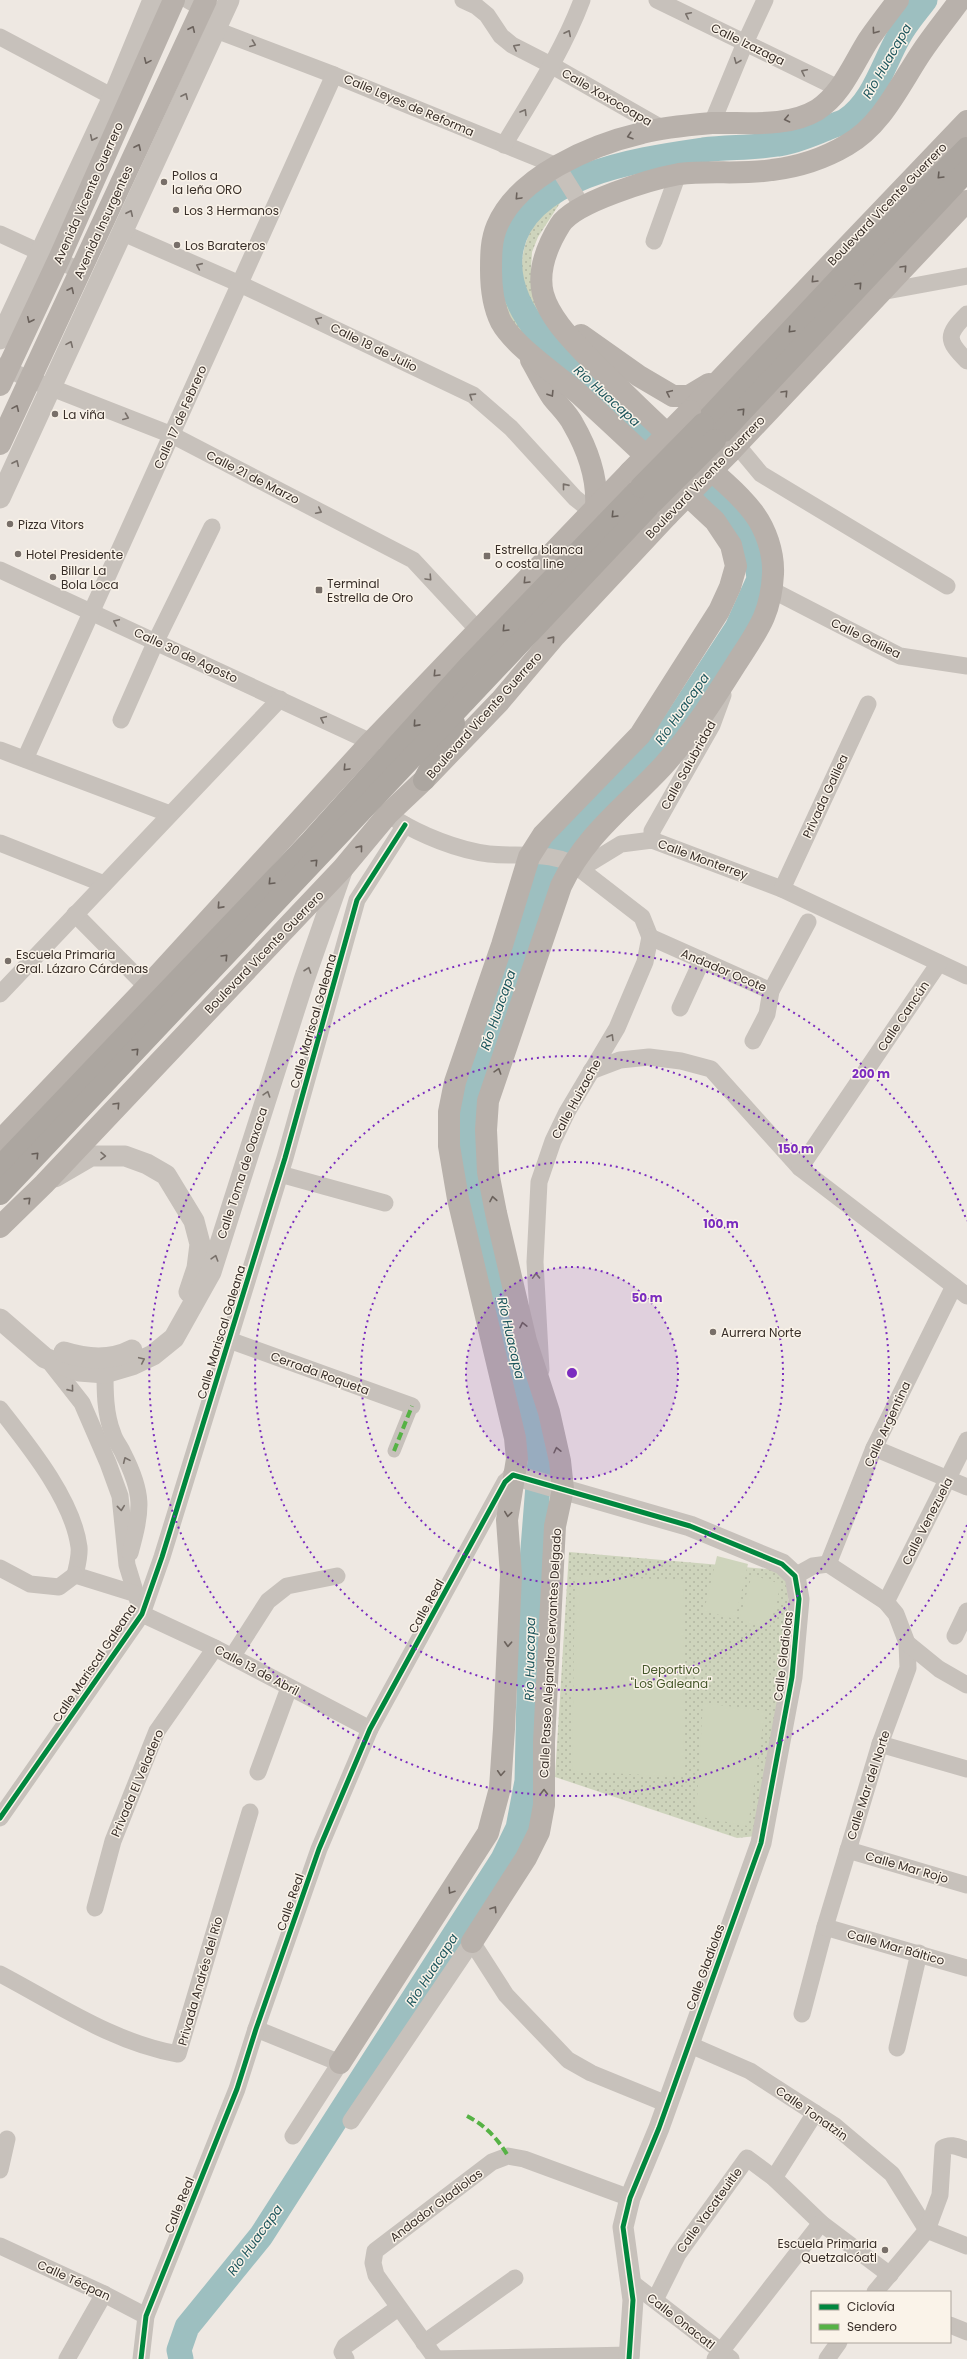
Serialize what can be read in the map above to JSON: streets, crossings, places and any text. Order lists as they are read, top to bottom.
{
  "streets": {
    "highway": ["Boulevard Vicente Guerrero"],
    "main road": ["Avenida Vicente Guerrero", "Avenida Insurgentes", "Calle Paseo Alejandro Cervantes Delgado"],
    "street": [
      "Calle Izazaga",
      "Calle Xoxocoapa",
      "Calle Leyes de Reforma",
      "Calle 18 de Julio",
      "Calle 17 de Febrero",
      "Calle 21 de Marzo",
      "Calle Galilea",
      "Calle 30 de Agosto",
      "Calle Salubridad",
      "Privada Galilea",
      "Calle Monterrey",
      "Andador Ocote",
      "Calle Cancún",
      "Calle Mariscal Galeana",
      "Calle Huizache",
      "Calle Toma de Oaxaca",
      "Cerrada Roqueta",
      "Calle Argentina",
      "Calle Venezuela",
      "Calle Real",
      "Calle Gladiolas",
      "Calle 13 de Abril",
      "Privada El Veladero",
      "Calle Mar del Norte",
      "Calle Mar Rojo",
      "Calle Mar Báltico",
      "Privada Andrés del Río",
      "Calle Tonatzin",
      "Andador Gladiolas",
      "Calle Yacateuitle",
      "Calle Técpan",
      "Calle Onacatl"
    ]
  },
  "crossings": [
    ["Calle Leyes de Reforma", "Avenida Insurgentes"],
    ["Calle Leyes de Reforma", "Calle 17 de Febrero"],
    ["Avenida Vicente Guerrero", "Calle 21 de Marzo"],
    ["Boulevard Vicente Guerrero", "Calle 18 de Julio"],
    ["Boulevard Vicente Guerrero", "Calle 21 de Marzo"],
    ["Boulevard Vicente Guerrero", "Calle 30 de Agosto"],
    ["Boulevard Vicente Guerrero", "Calle Mariscal Galeana"],
    ["Boulevard Vicente Guerrero", "Calle Toma de Oaxaca"],
    ["Avenida Insurgentes", "Calle 21 de Marzo"],
    ["Calle 18 de Julio", "Calle 17 de Febrero"],
    ["Calle 17 de Febrero", "Calle 21 de Marzo"],
    ["Calle 17 de Febrero", "Calle 30 de Agosto"],
    ["Calle Galilea", "Calle Paseo Alejandro Cervantes Delgado"],
    ["Calle Salubridad", "Calle Monterrey"],
    ["Calle Salubridad", "Calle Paseo Alejandro Cervantes Delgado"],
    ["Privada Galilea", "Calle Monterrey"],
    ["Calle Monterrey", "Calle Cancún"],
    ["Calle Monterrey", "Calle Paseo Alejandro Cervantes Delgado"],
    ["Andador Ocote", "Calle Huizache"],
    ["Calle Mariscal Galeana", "Calle Toma de Oaxaca"],
    ["Calle Mariscal Galeana", "Cerrada Roqueta"],
    ["Calle Mariscal Galeana", "Calle 13 de Abril"],
    ["Calle Huizache", "Calle Paseo Alejandro Cervantes Delgado"],
    ["Calle Toma de Oaxaca", "Calle 13 de Abril"],
    ["Calle Real", "Calle 13 de Abril"],
    ["Calle Real", "Calle Técpan"],
    ["Calle Gladiolas", "Calle Tonatzin"],
    ["Calle Gladiolas", "Andador Gladiolas"],
    ["Calle Gladiolas", "Calle Onacatl"],
    ["Calle 13 de Abril", "Privada El Veladero"],
    ["Calle Mar del Norte", "Calle Mar Rojo"],
    ["Calle Mar del Norte", "Calle Mar Báltico"],
    ["Calle Yacateuitle", "Calle Onacatl"]
  ],
  "one_way": [
    "Calle Izazaga",
    "Calle Xoxocoapa",
    "Avenida Vicente Guerrero",
    "Avenida Insurgentes",
    "Calle 18 de Julio",
    "Calle 21 de Marzo",
    "Calle 30 de Agosto",
    "Calle Huizache"
  ],
  "water": ["Río Huacapa"],
  "parks": ["Deportivo \"Los Galeana\""],
  "places": {
    "other": [
      "Pollos a la leña ORO",
      "Los 3 Hermanos",
      "Los Barateros",
      "La viña",
      "Pizza Vitors",
      "Hotel Presidente",
      "Billar La Bola Loca",
      "Escuela Primaria Gral. Lázaro Cárdenas",
      "Aurrera Norte",
      "Escuela Primaria Quetzalcóatl"
    ],
    "transit": ["Estrella blanca o costa line", "Terminal Estrella de Oro"]
  },
  "legend": ["Ciclovía", "Sendero"],
  "rings": [
    "200 m",
    "150 m",
    "100 m",
    "50 m"
  ]
}
